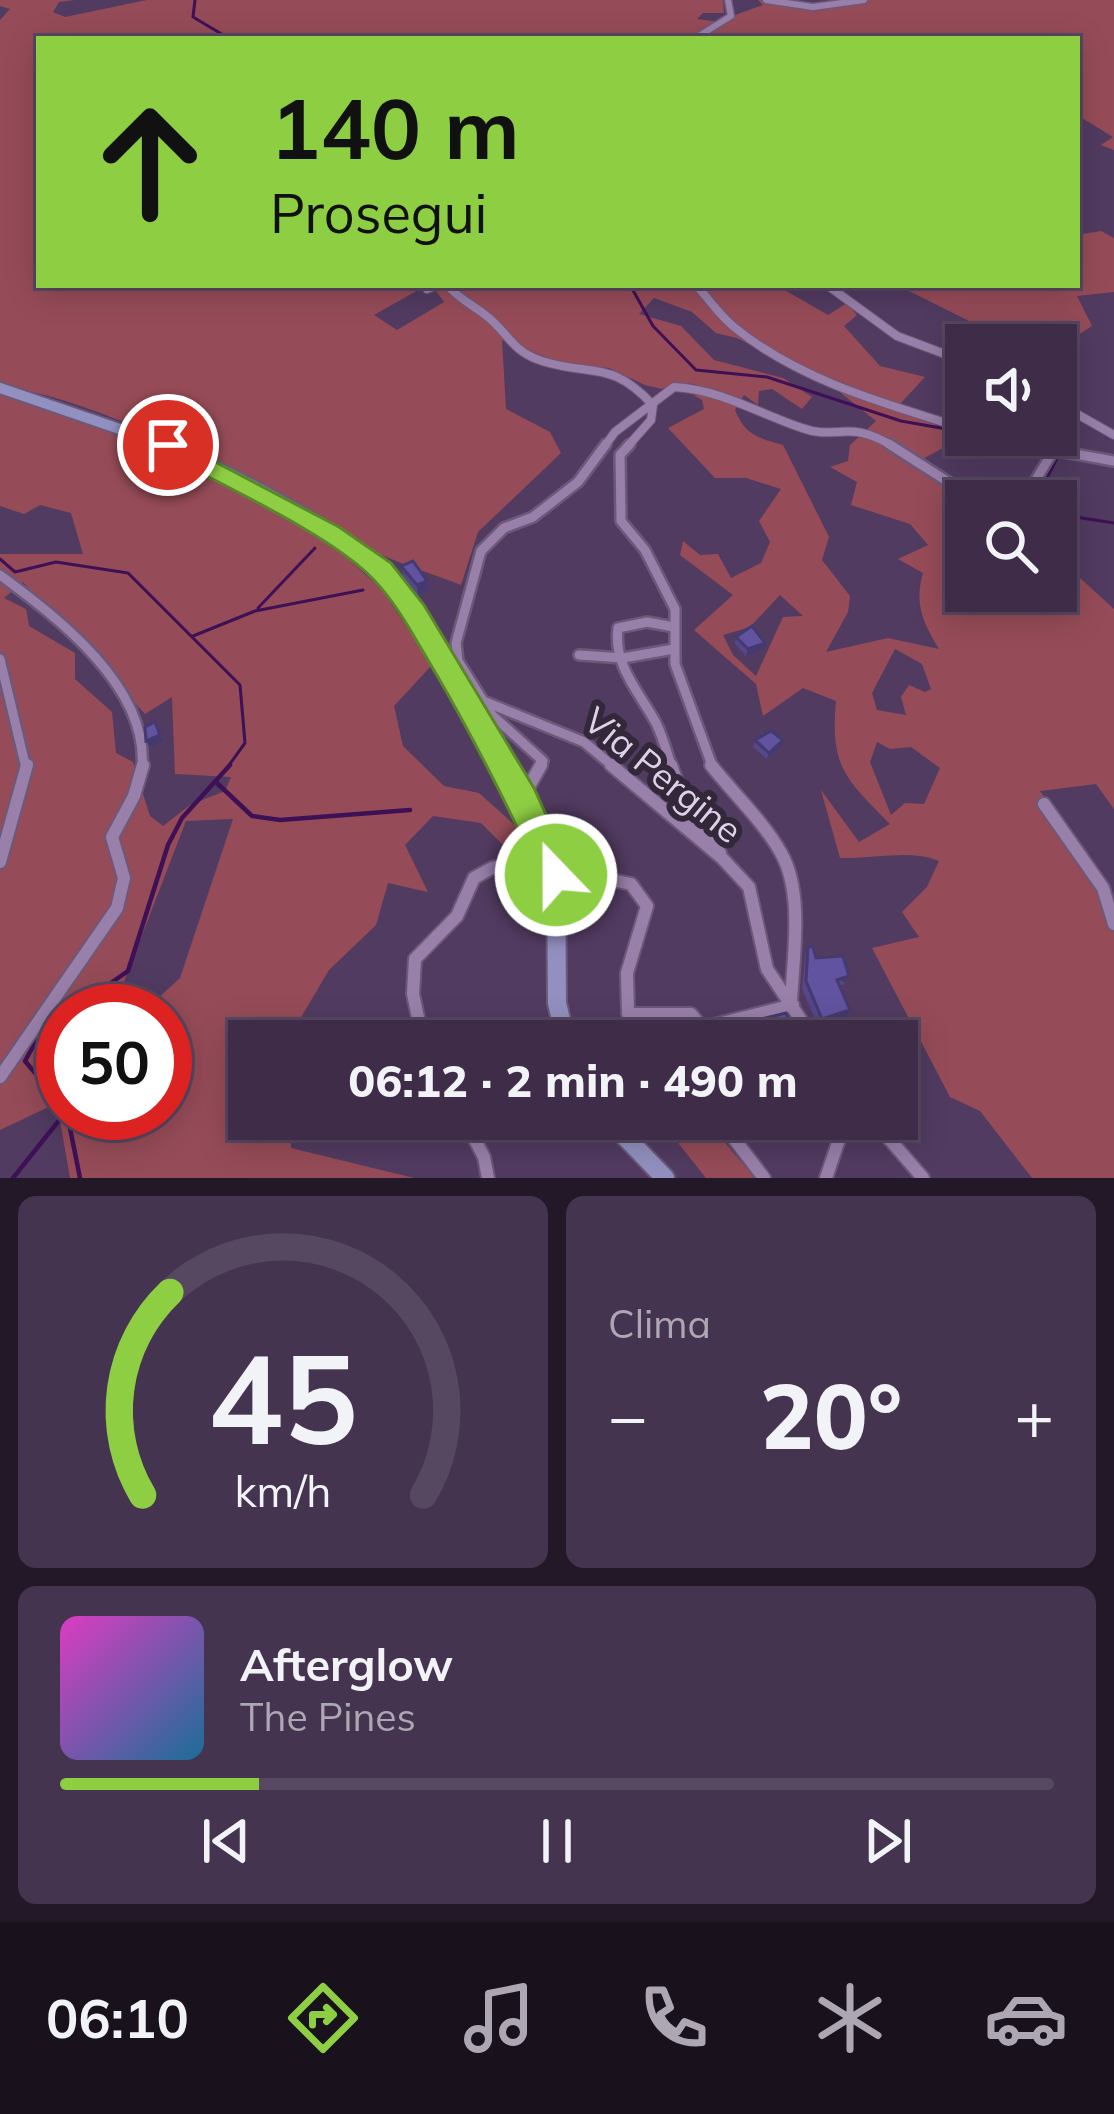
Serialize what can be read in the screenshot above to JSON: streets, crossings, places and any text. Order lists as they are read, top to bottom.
{
  "streets": {
    "street": ["Via Pergine"]
  },
  "page": {
    "turn": ["140 m", "Prosegui"],
    "limit": "50",
    "trip": "06:12 · 2 min · 490 m",
    "tile": "Clima",
    "heat": ["−", "20°", "+"],
    "song": ["Afterglow", "The Pines"],
    "tabs": "06:10",
    "gauge": ["45", "km/h"]
  }
}
